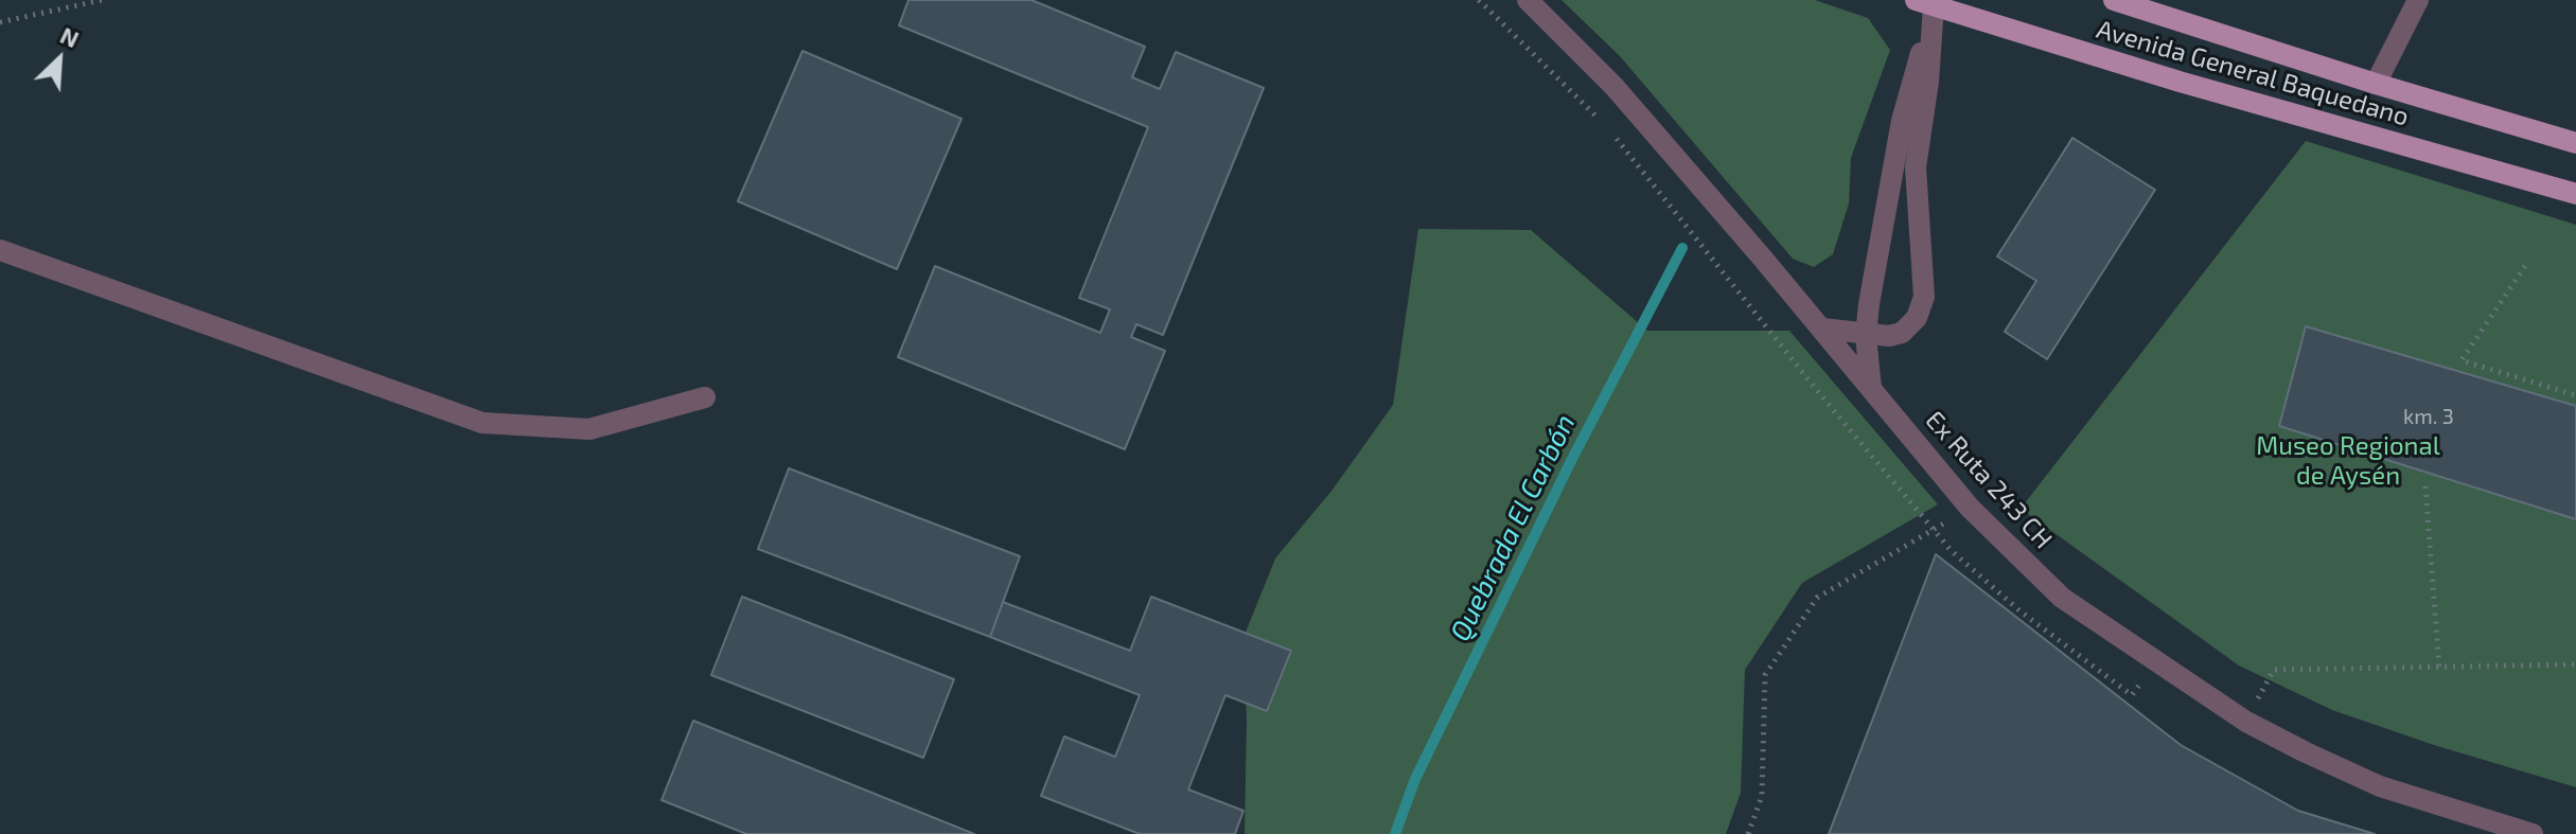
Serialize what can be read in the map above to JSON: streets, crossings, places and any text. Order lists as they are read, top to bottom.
{
  "streets": {
    "main road": ["Avenida General Baquedano"],
    "street": ["Ex Ruta 243 CH"]
  },
  "water": ["Quebrada El Carbón"],
  "parks": ["Museo Regional de Aysén"],
  "house_numbers": ["km. 3"],
  "north": "top right"
}
